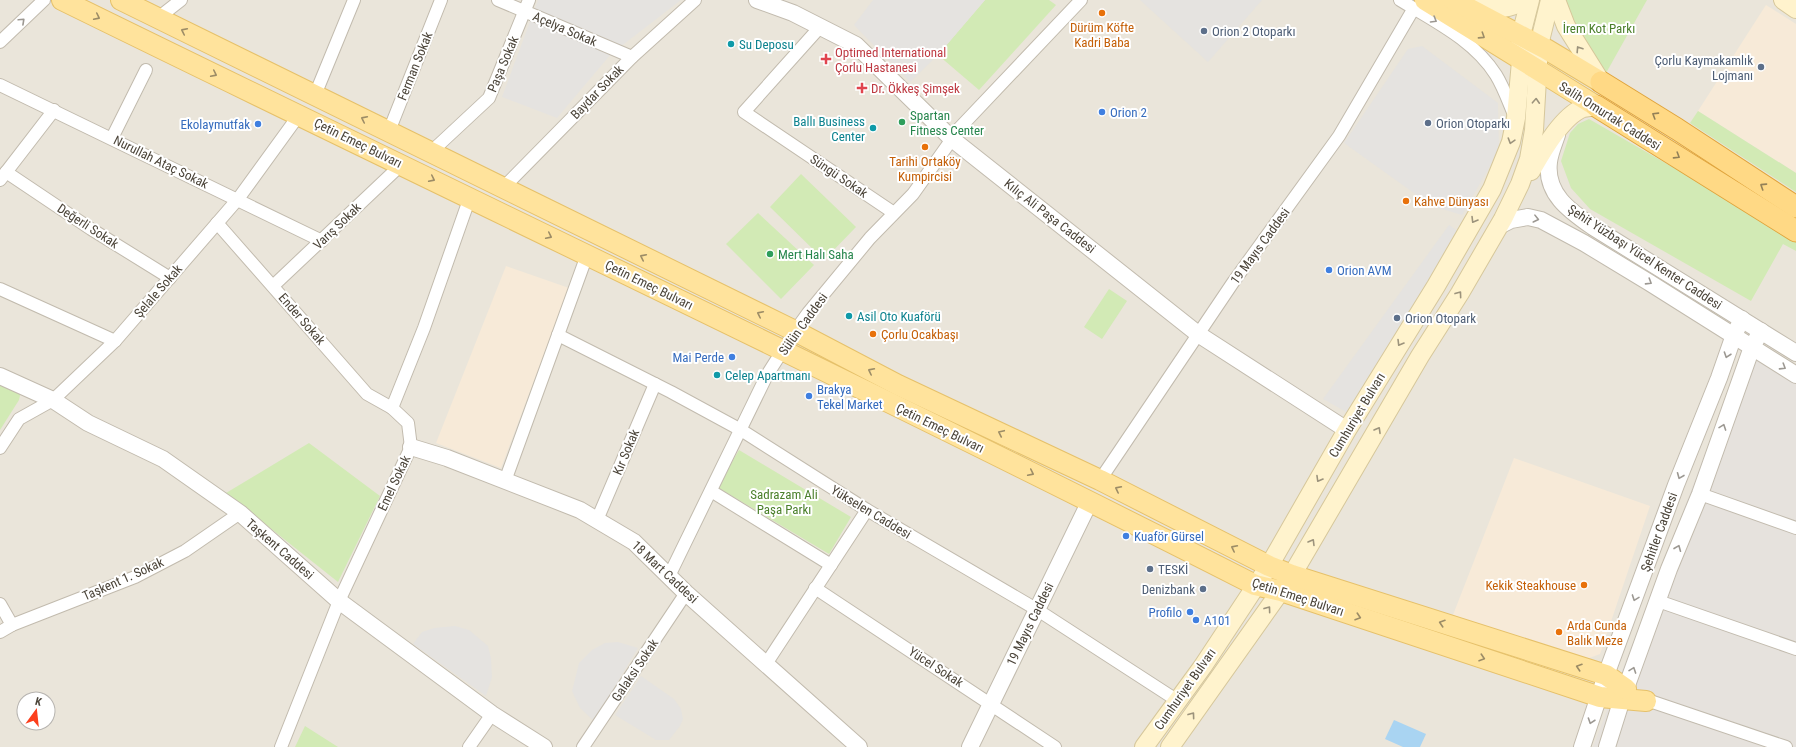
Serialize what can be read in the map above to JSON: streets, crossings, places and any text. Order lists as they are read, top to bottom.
{
  "streets": {
    "highway": ["Salih Omurtak Caddesi"],
    "main road": ["Çetin Emeç Bulvarı", "Cumhuriyet Bulvarı"],
    "street": [
      "Açelya Sokak",
      "Paşa Sokak",
      "Ferman Sokak",
      "Baydar Sokak",
      "Nurullah Ataç Sokak",
      "Süngü Sokak",
      "Kılıç Ali Paşa Caddesi",
      "Değerli Sokak",
      "Varış Sokak",
      "19 Mayıs Caddesi",
      "Şehit Yüzbaşı Yücel Kenter Caddesi",
      "Şelale Sokak",
      "Ender Sokak",
      "Sülün Caddesi",
      "Kır Sokak",
      "Emel Sokak",
      "Yükselen Caddesi",
      "Şehitler Caddesi",
      "Taşkent Caddesi",
      "18 Mart Caddesi",
      "Taşkent 1. Sokak",
      "Yücel Sokak",
      "Galaksi Sokak"
    ]
  },
  "crossings": [
    ["Açelya Sokak", "Paşa Sokak"],
    ["Açelya Sokak", "Baydar Sokak"],
    ["Paşa Sokak", "Çetin Emeç Bulvarı"],
    ["Ferman Sokak", "Çetin Emeç Bulvarı"],
    ["Baydar Sokak", "Çetin Emeç Bulvarı"],
    ["Salih Omurtak Caddesi", "19 Mayıs Caddesi"],
    ["Salih Omurtak Caddesi", "Cumhuriyet Bulvarı"],
    ["Çetin Emeç Bulvarı", "Varış Sokak"],
    ["Çetin Emeç Bulvarı", "19 Mayıs Caddesi"],
    ["Çetin Emeç Bulvarı", "Şelale Sokak"],
    ["Çetin Emeç Bulvarı", "Sülün Caddesi"],
    ["Çetin Emeç Bulvarı", "Cumhuriyet Bulvarı"],
    ["Çetin Emeç Bulvarı", "Şehitler Caddesi"],
    ["Nurullah Ataç Sokak", "Varış Sokak"],
    ["Nurullah Ataç Sokak", "Şelale Sokak"],
    ["Süngü Sokak", "Kılıç Ali Paşa Caddesi"],
    ["Süngü Sokak", "Sülün Caddesi"],
    ["Kılıç Ali Paşa Caddesi", "19 Mayıs Caddesi"],
    ["Kılıç Ali Paşa Caddesi", "Sülün Caddesi"],
    ["Kılıç Ali Paşa Caddesi", "Cumhuriyet Bulvarı"],
    ["Değerli Sokak", "Şelale Sokak"],
    ["Varış Sokak", "Ender Sokak"],
    ["19 Mayıs Caddesi", "Yükselen Caddesi"],
    ["19 Mayıs Caddesi", "Yücel Sokak"],
    ["Şehit Yüzbaşı Yücel Kenter Caddesi", "Cumhuriyet Bulvarı"],
    ["Şehit Yüzbaşı Yücel Kenter Caddesi", "Şehitler Caddesi"],
    ["Şelale Sokak", "Ender Sokak"],
    ["Şelale Sokak", "Taşkent Caddesi"],
    ["Ender Sokak", "Emel Sokak"],
    ["Sülün Caddesi", "Yükselen Caddesi"],
    ["Sülün Caddesi", "18 Mart Caddesi"],
    ["Cumhuriyet Bulvarı", "Yükselen Caddesi"],
    ["Kır Sokak", "Yükselen Caddesi"],
    ["Kır Sokak", "18 Mart Caddesi"],
    ["Emel Sokak", "Taşkent Caddesi"],
    ["Emel Sokak", "18 Mart Caddesi"],
    ["Taşkent Caddesi", "Taşkent 1. Sokak"],
    ["18 Mart Caddesi", "Galaksi Sokak"]
  ],
  "one_way": ["Şehit Yüzbaşı Yücel Kenter Caddesi"],
  "parks": ["İrem Kot Parkı", "Sadrazam Ali Paşa Parkı"],
  "places": {
    "other": [
      "Dürüm Köfte Kadri Baba",
      "Orion 2 Otoparkı",
      "Su Deposu",
      "Çorlu Kaymakamlık Lojmanı",
      "Orion 2",
      "Spartan Fitness Center",
      "Orion Otoparkı",
      "Ekolaymutfak",
      "Ballı Business Center",
      "Tarihi Ortaköy Kumpircisi",
      "Kahve Dünyası",
      "Mert Halı Saha",
      "Orion AVM",
      "Asil Oto Kuaförü",
      "Orion Otopark",
      "Çorlu Ocakbaşı",
      "Mai Perde",
      "Celep Apartmanı",
      "Brakya Tekel Market",
      "Kuaför Gürsel",
      "TESKİ",
      "Kekik Steakhouse",
      "Denizbank",
      "Profilo",
      "A101",
      "Arda Cunda Balık Meze"
    ],
    "health": ["Optimed International Çorlu Hastanesi", "Dr. Ökkeş Şimşek"]
  },
  "north": "top"
}
